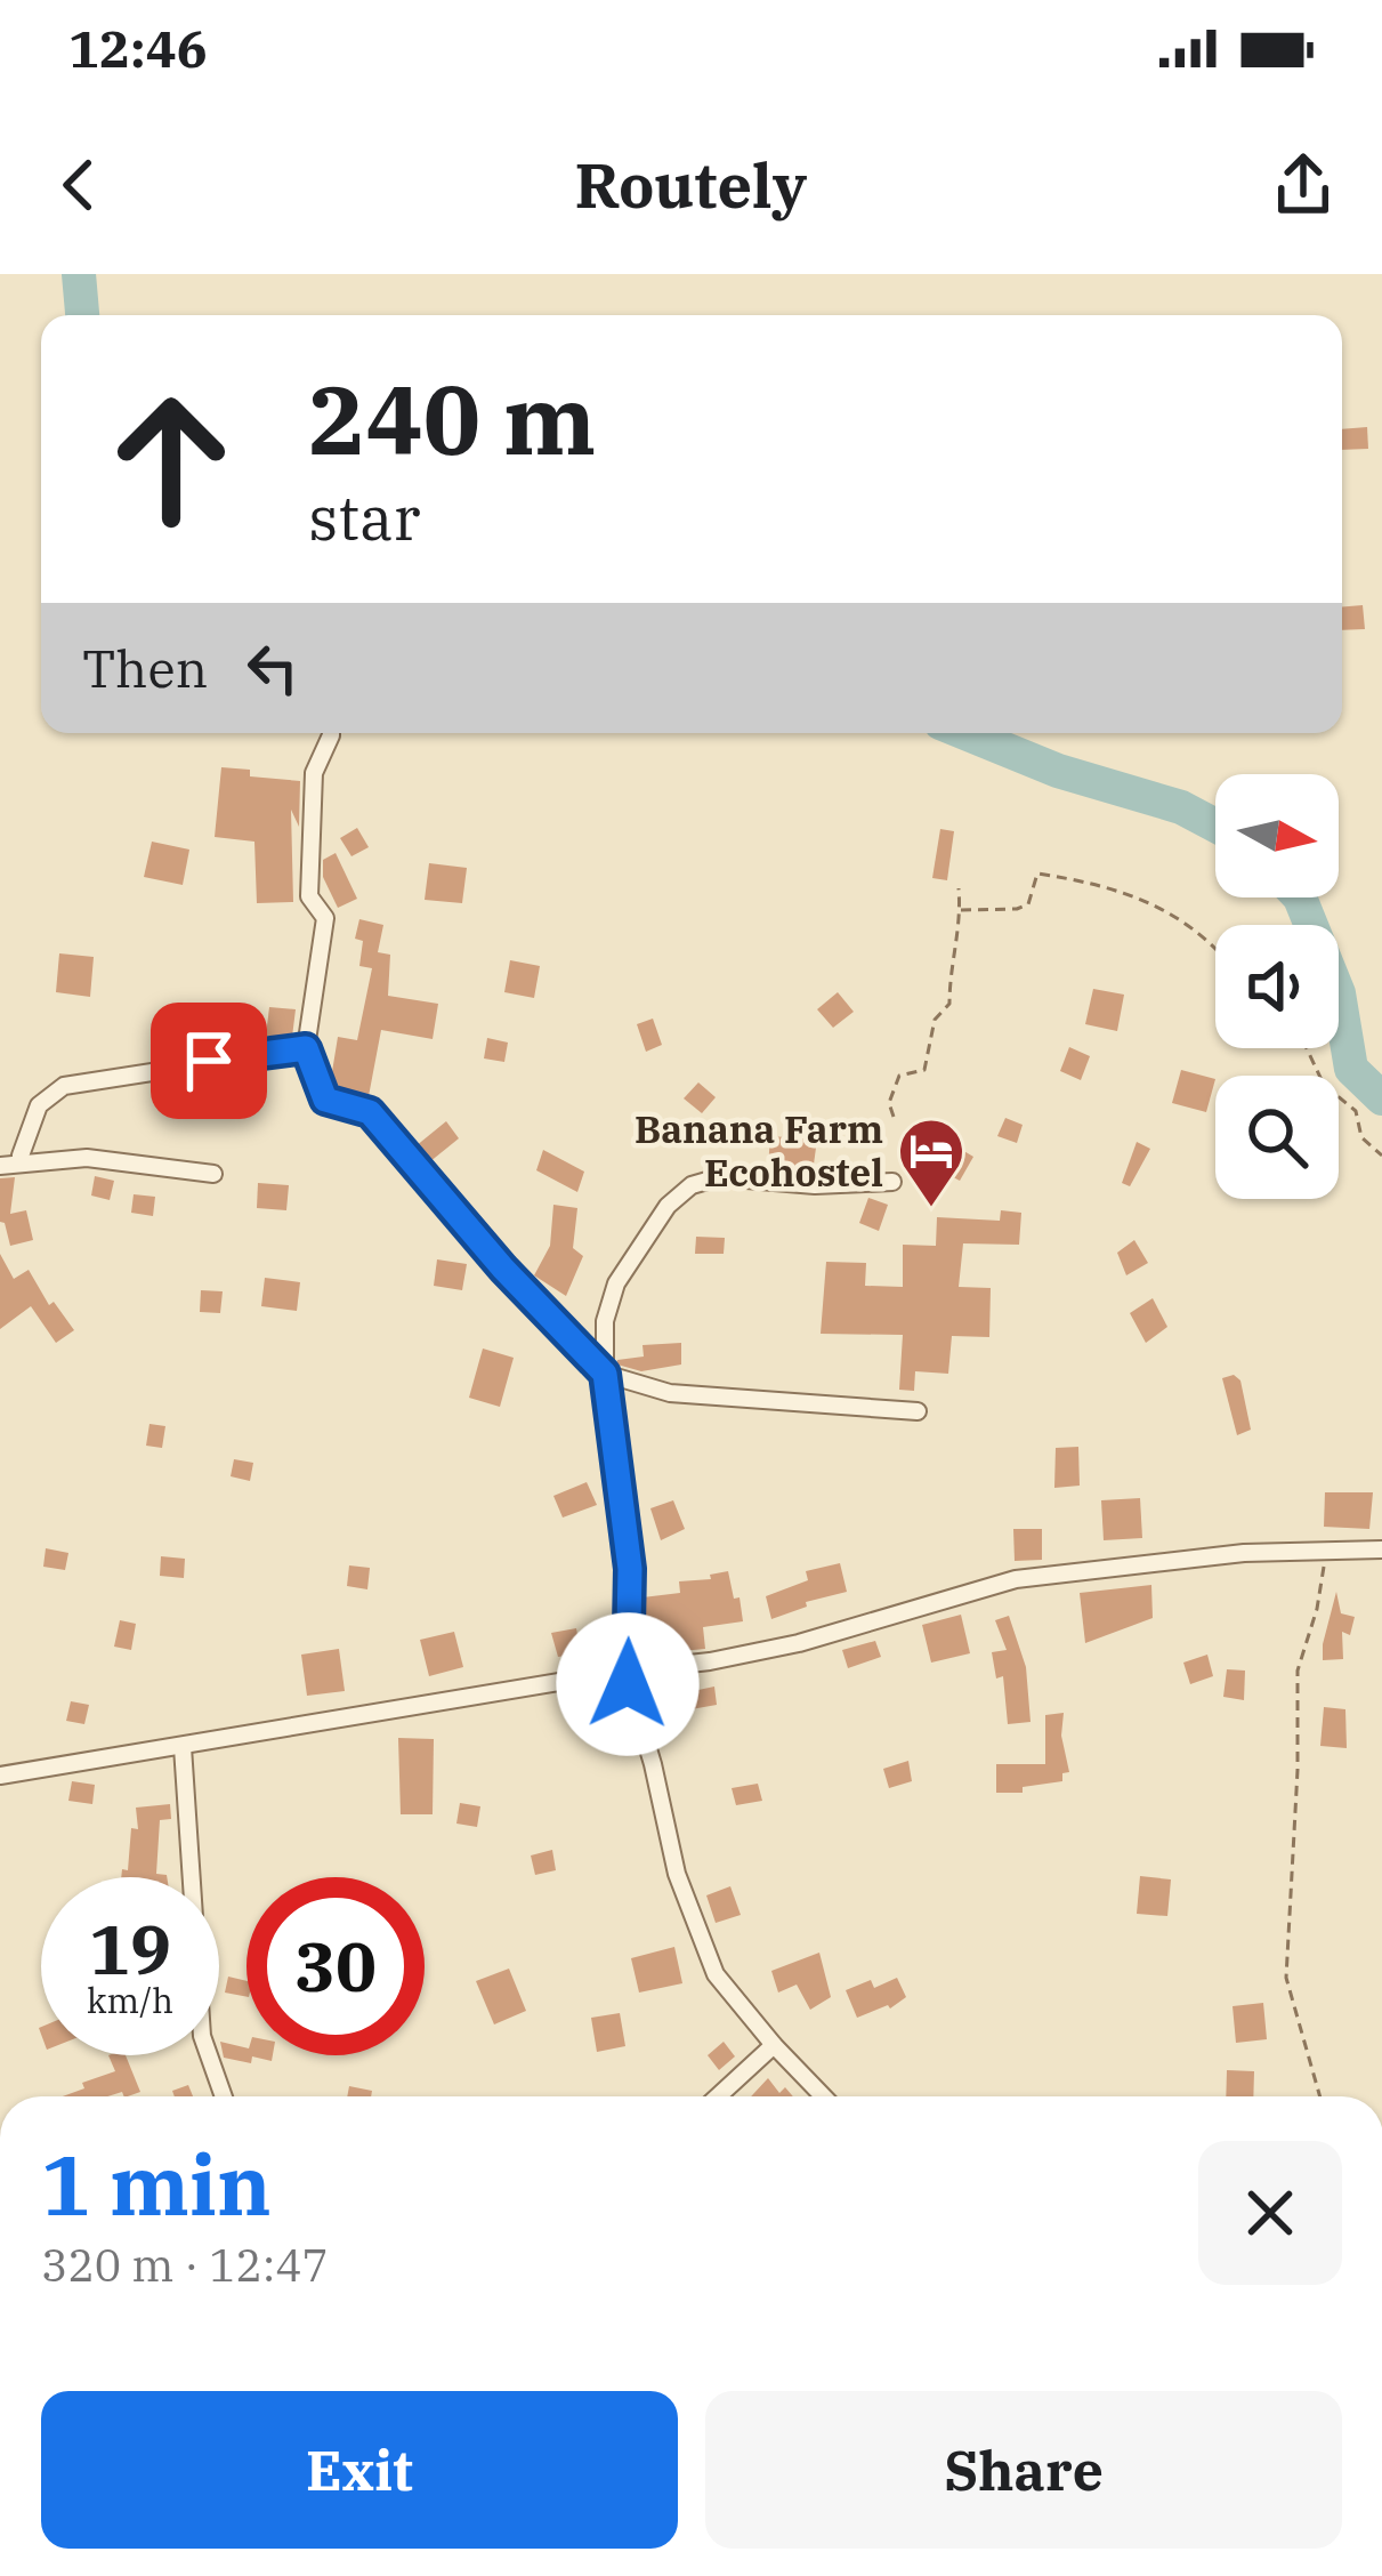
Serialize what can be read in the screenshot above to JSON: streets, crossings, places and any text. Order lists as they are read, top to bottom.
{
  "places": {
    "hotel": ["Banana Farm Ecohostel"]
  },
  "north": "right",
  "page": {
    "status": "12:46",
    "header": "Routely",
    "turn": ["240 m", "star"],
    "then": "Then",
    "speed": "19 km/h",
    "limit": "30",
    "heading": ["1 min", "320 m · 12:47"],
    "buttons": ["Exit", "Share"]
  }
}
